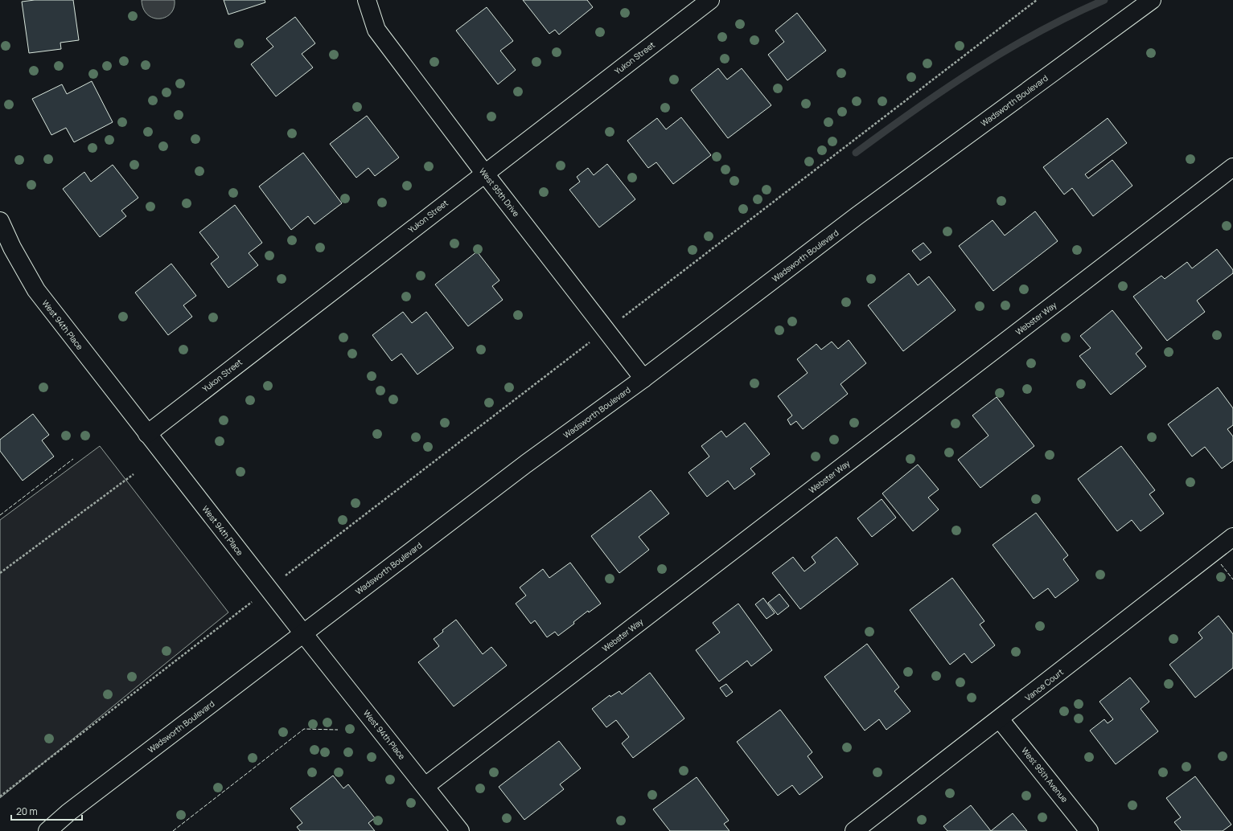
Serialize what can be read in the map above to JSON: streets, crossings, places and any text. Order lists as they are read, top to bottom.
{
  "streets": {
    "street": [
      "Yukon Street",
      "Wadsworth Boulevard",
      "West 95th Drive",
      "Webster Way",
      "West 94th Place",
      "Vance Court",
      "West 95th Avenue"
    ]
  },
  "crossings": [
    ["Yukon Street", "West 95th Drive"],
    ["Yukon Street", "West 94th Place"],
    ["Wadsworth Boulevard", "West 95th Drive"],
    ["Wadsworth Boulevard", "West 94th Place"],
    ["Webster Way", "West 94th Place"],
    ["Vance Court", "West 95th Avenue"]
  ],
  "scale_bar": "20 m"
}
